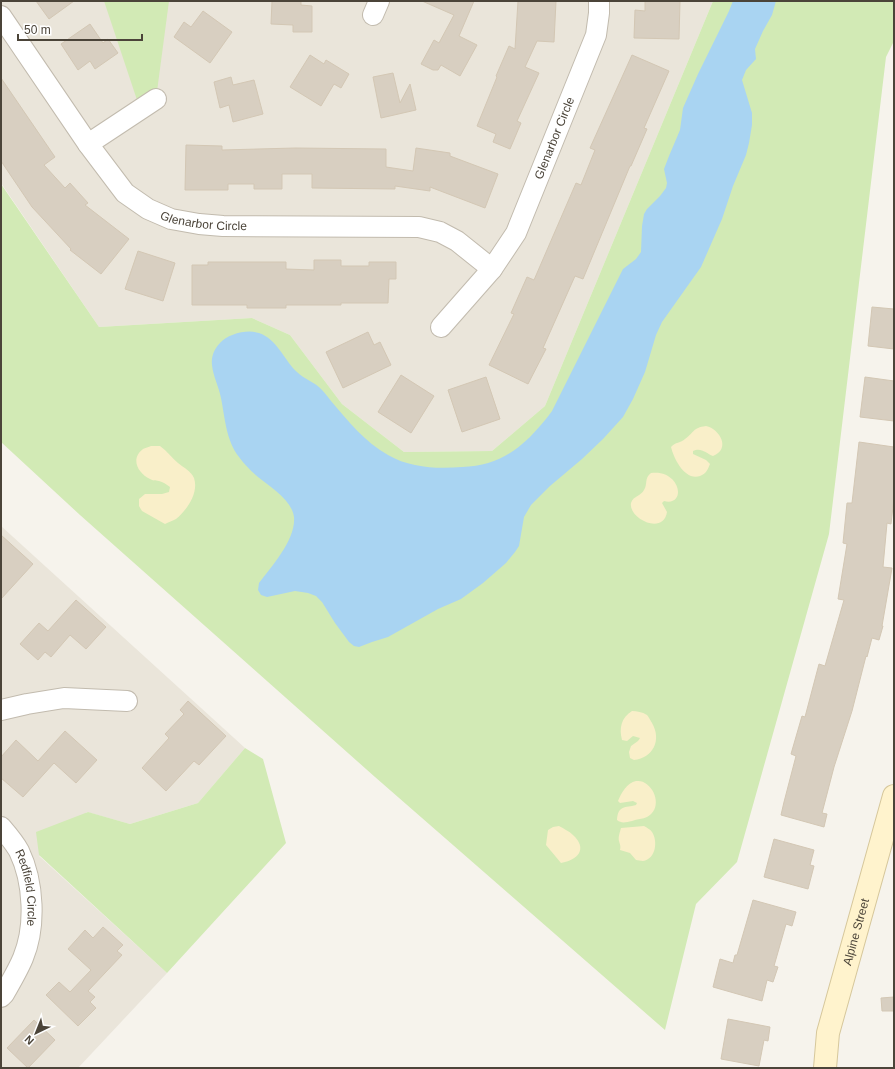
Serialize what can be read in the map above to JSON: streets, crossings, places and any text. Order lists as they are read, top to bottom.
{
  "streets": {
    "street": ["Glenarbor Circle", "Redfield Circle", "Alpine Street"]
  },
  "scale_bar": "50 m",
  "north": "bottom left"
}
